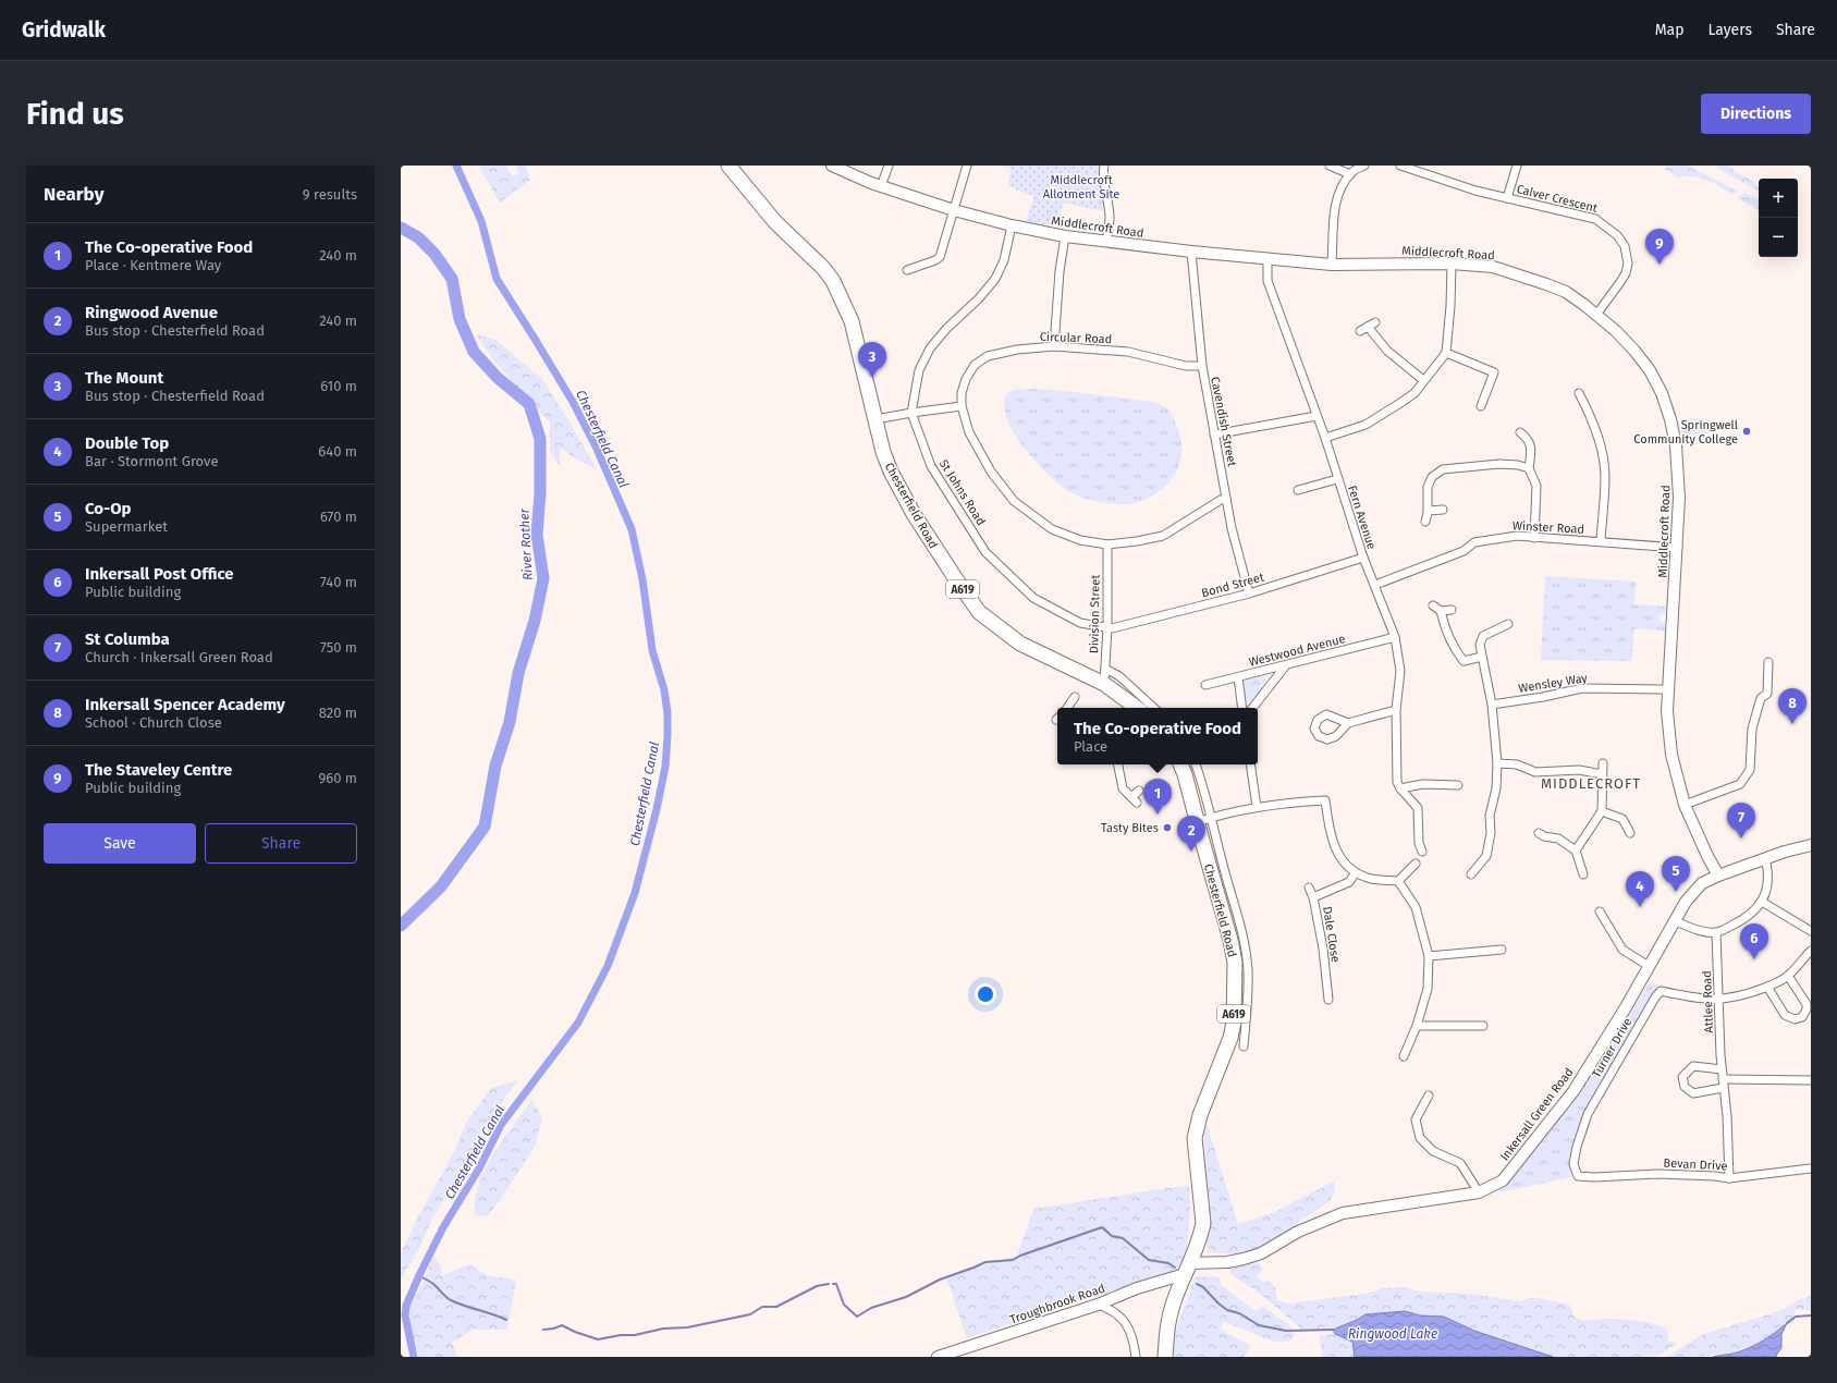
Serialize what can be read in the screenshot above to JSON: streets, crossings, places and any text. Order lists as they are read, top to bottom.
{
  "streets": {
    "highway": ["Chesterfield Road", "A619"],
    "street": [
      "Calver Crescent",
      "Middlecroft Road",
      "Circular Road",
      "Cavendish Street",
      "St Johns Road",
      "Fern Avenue",
      "Winster Road",
      "Bond Street",
      "Division Street",
      "Westwood Avenue",
      "Wensley Way",
      "Dale Close",
      "Attlee Road",
      "Turner Drive",
      "Inkersall Green Road",
      "Bevan Drive",
      "Troughbrook Road"
    ]
  },
  "crossings": [
    ["Calver Crescent", "Middlecroft Road"],
    ["Middlecroft Road", "Cavendish Street"],
    ["Middlecroft Road", "Fern Avenue"],
    ["Middlecroft Road", "Winster Road"],
    ["Middlecroft Road", "Wensley Way"],
    ["Middlecroft Road", "Inkersall Green Road"],
    ["Circular Road", "Cavendish Street"],
    ["Circular Road", "Division Street"],
    ["Cavendish Street", "Bond Street"],
    ["St Johns Road", "Bond Street"],
    ["St Johns Road", "Division Street"],
    ["Chesterfield Road", "A619"],
    ["Chesterfield Road", "Division Street"],
    ["Chesterfield Road", "Inkersall Green Road"],
    ["Chesterfield Road", "Troughbrook Road"],
    ["Fern Avenue", "Winster Road"],
    ["Fern Avenue", "Bond Street"],
    ["Fern Avenue", "Westwood Avenue"],
    ["Bond Street", "Division Street"],
    ["A619", "Inkersall Green Road"],
    ["A619", "Troughbrook Road"],
    ["Attlee Road", "Turner Drive"],
    ["Attlee Road", "Bevan Drive"],
    ["Turner Drive", "Bevan Drive"],
    ["Inkersall Green Road", "Troughbrook Road"]
  ],
  "districts": ["MIDDLECROFT"],
  "water": ["Chesterfield Canal", "River Rother", "Ringwood Lake"],
  "parks": ["Middlecroft Allotment Site"],
  "places": ["Springwell Community College", "Tasty Bites"],
  "page": {
    "header": "Gridwalk",
    "nav": ["Map", "Layers", "Share"],
    "buttons": [
      "Directions",
      ["Save", "Share"]
    ],
    "title": "Find us",
    "heading": ["Nearby", "9 results"],
    "map_buttons": ["+", "−"],
    "list": [
      {
        "mark": "1",
        "name": "The Co-operative Food",
        "note": "Place · Kentmere Way",
        "value": "240 m"
      },
      {
        "mark": "2",
        "name": "Ringwood Avenue",
        "note": "Bus stop · Chesterfield Road",
        "value": "240 m"
      },
      {
        "mark": "3",
        "name": "The Mount",
        "note": "Bus stop · Chesterfield Road",
        "value": "610 m"
      },
      {
        "mark": "4",
        "name": "Double Top",
        "note": "Bar · Stormont Grove",
        "value": "640 m"
      },
      {
        "mark": "5",
        "name": "Co-Op",
        "note": "Supermarket",
        "value": "670 m"
      },
      {
        "mark": "6",
        "name": "Inkersall Post Office",
        "note": "Public building",
        "value": "740 m"
      },
      {
        "mark": "7",
        "name": "St Columba",
        "note": "Church · Inkersall Green Road",
        "value": "750 m"
      },
      {
        "mark": "8",
        "name": "Inkersall Spencer Academy",
        "note": "School · Church Close",
        "value": "820 m"
      },
      {
        "mark": "9",
        "name": "The Staveley Centre",
        "note": "Public building",
        "value": "960 m"
      }
    ],
    "pins": [
      "9",
      "3",
      "8",
      "1",
      "7",
      "2",
      "5",
      "4",
      "6"
    ],
    "popup": ["The Co-operative Food", "Place"]
  }
}
